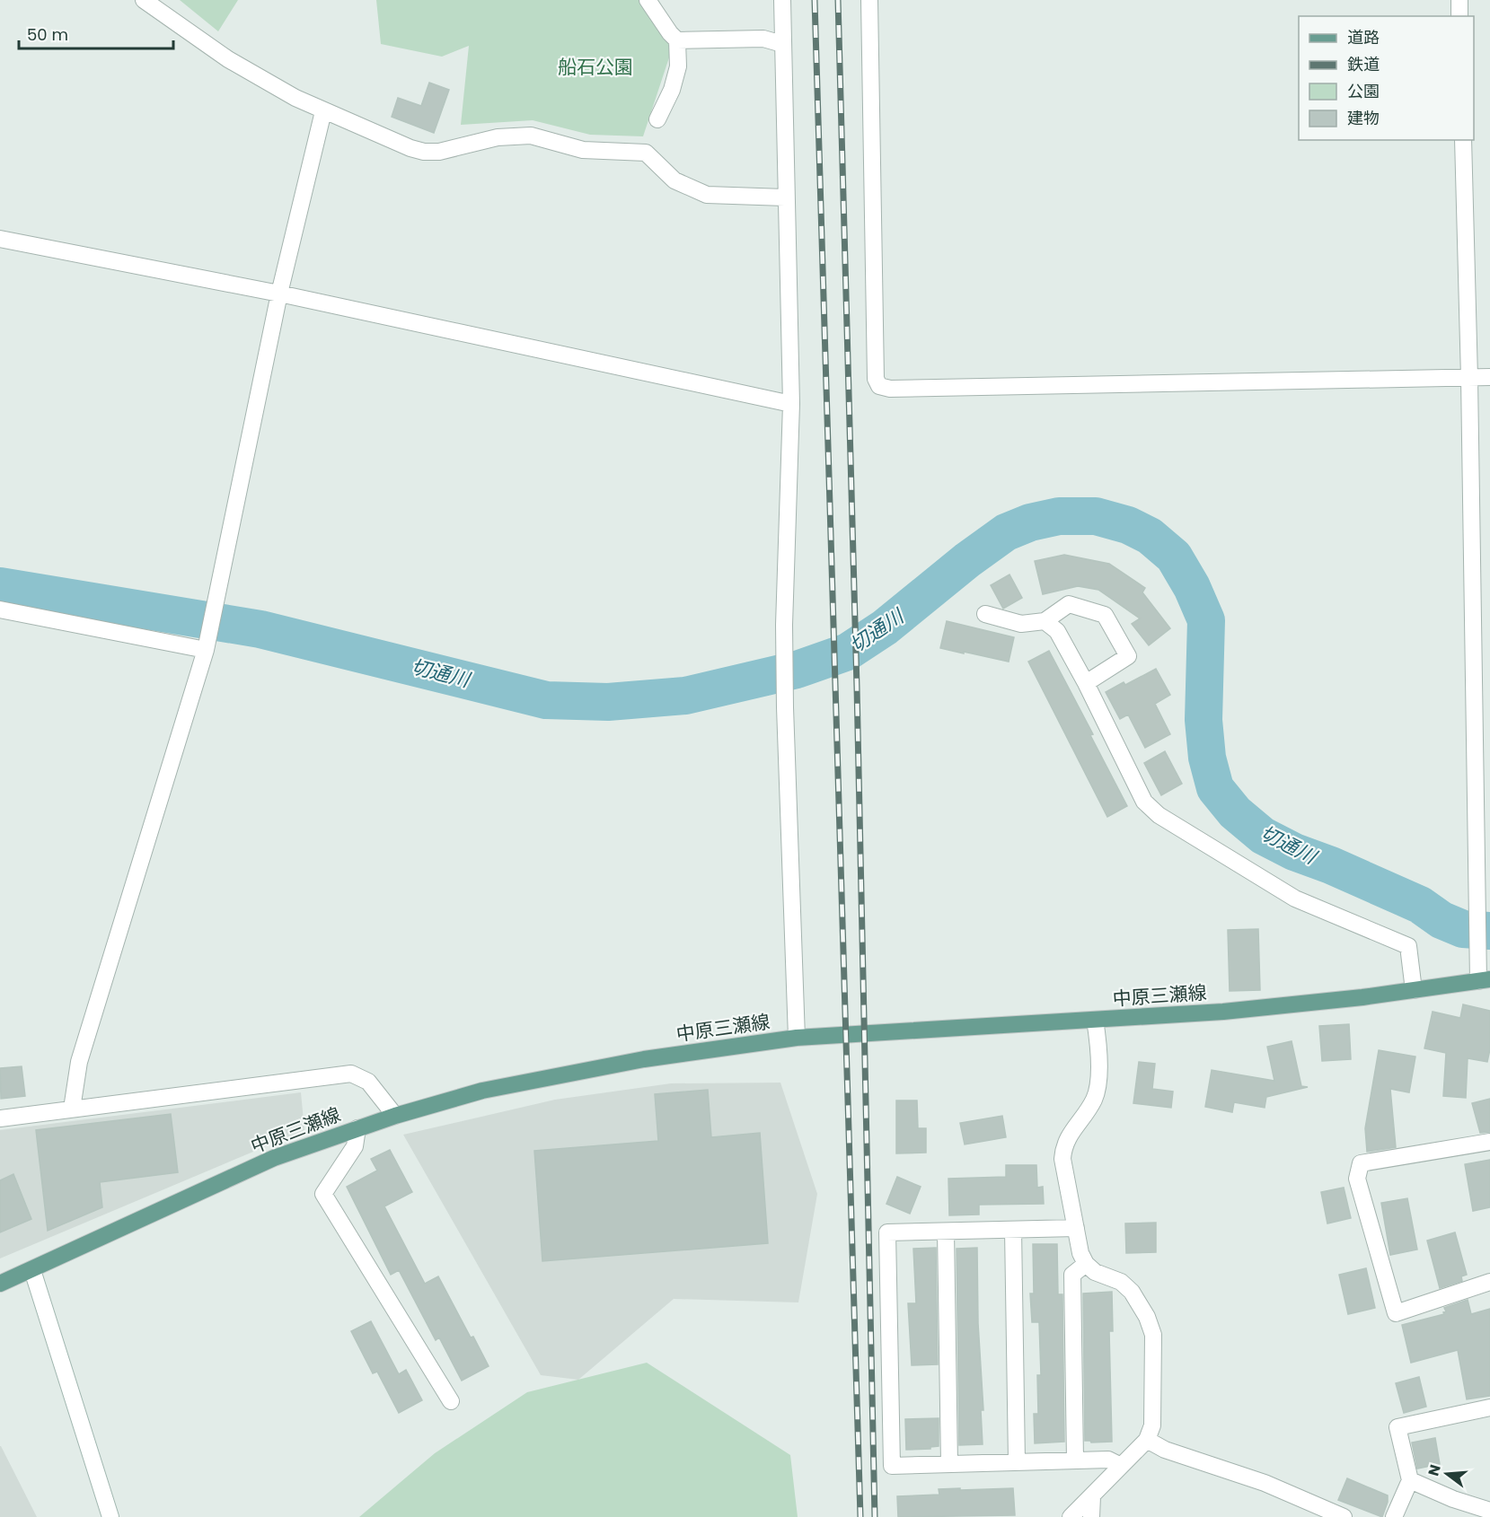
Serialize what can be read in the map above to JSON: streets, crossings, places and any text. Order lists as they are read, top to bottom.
{
  "streets": {
    "main road": ["中原三瀬線"]
  },
  "water": ["切通川"],
  "parks": ["船石公園"],
  "legend": [
    "道路",
    "鉄道",
    "公園",
    "建物"
  ],
  "scale_bar": "50 m",
  "north": "left"
}
